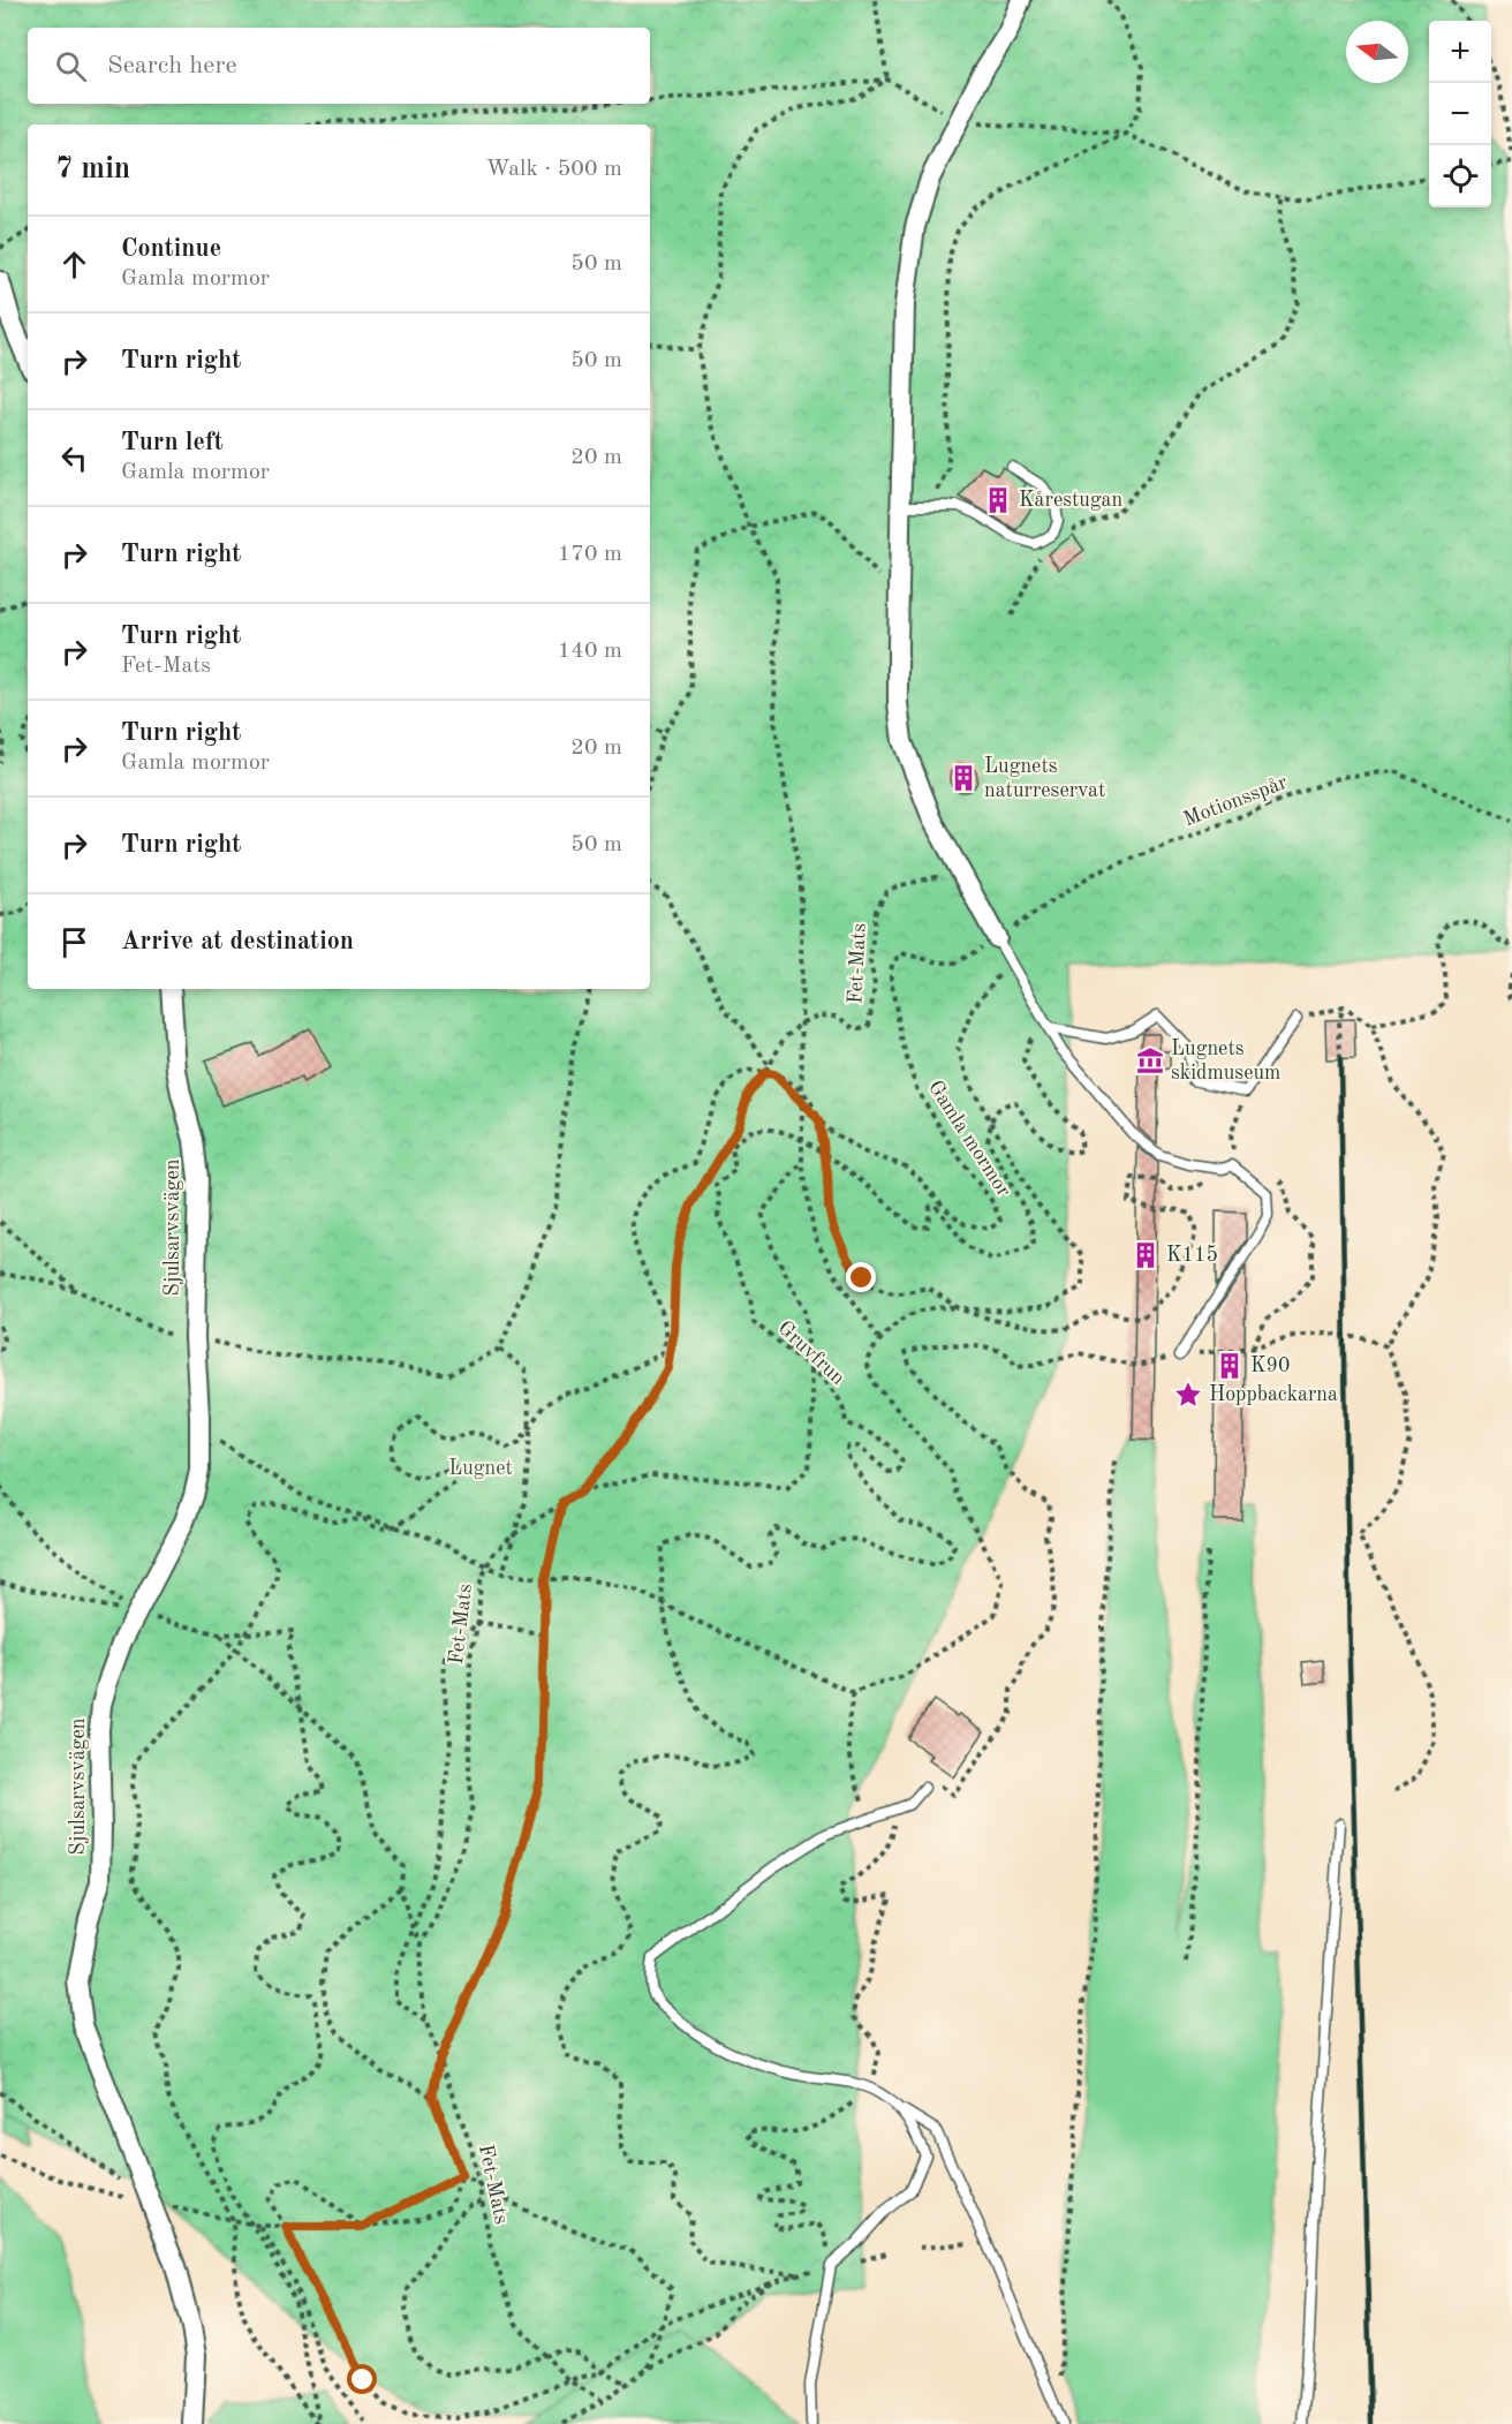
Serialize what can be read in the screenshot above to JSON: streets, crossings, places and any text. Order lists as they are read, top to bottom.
{
  "streets": {
    "street": ["Sjulsarvsvägen"],
    "path": [
      "Motionsspår",
      "Fet-Mats",
      "Gamla mormor",
      "Gruvfrun"
    ]
  },
  "crossings": [
    ["Fet-Mats", "Gamla mormor"]
  ],
  "parks": ["Lugnet"],
  "places": {
    "building": [
      "Kårestugan",
      "Lugnets naturreservat",
      "K115",
      "K90"
    ],
    "museum": ["Lugnets skidmuseum"],
    "place": ["Hoppbackarna"]
  },
  "north": "left",
  "page": {
    "map_buttons": ["+", "−"],
    "search": "Search here",
    "heading": ["7 min", "Walk · 500 m"],
    "list": [
      ["Continue", "Gamla mormor", "50 m"],
      ["Turn right", "50 m"],
      ["Turn left", "Gamla mormor", "20 m"],
      ["Turn right", "170 m"],
      ["Turn right", "Fet-Mats", "140 m"],
      ["Turn right", "Gamla mormor", "20 m"],
      ["Turn right", "50 m"],
      "Arrive at destination"
    ]
  }
}
